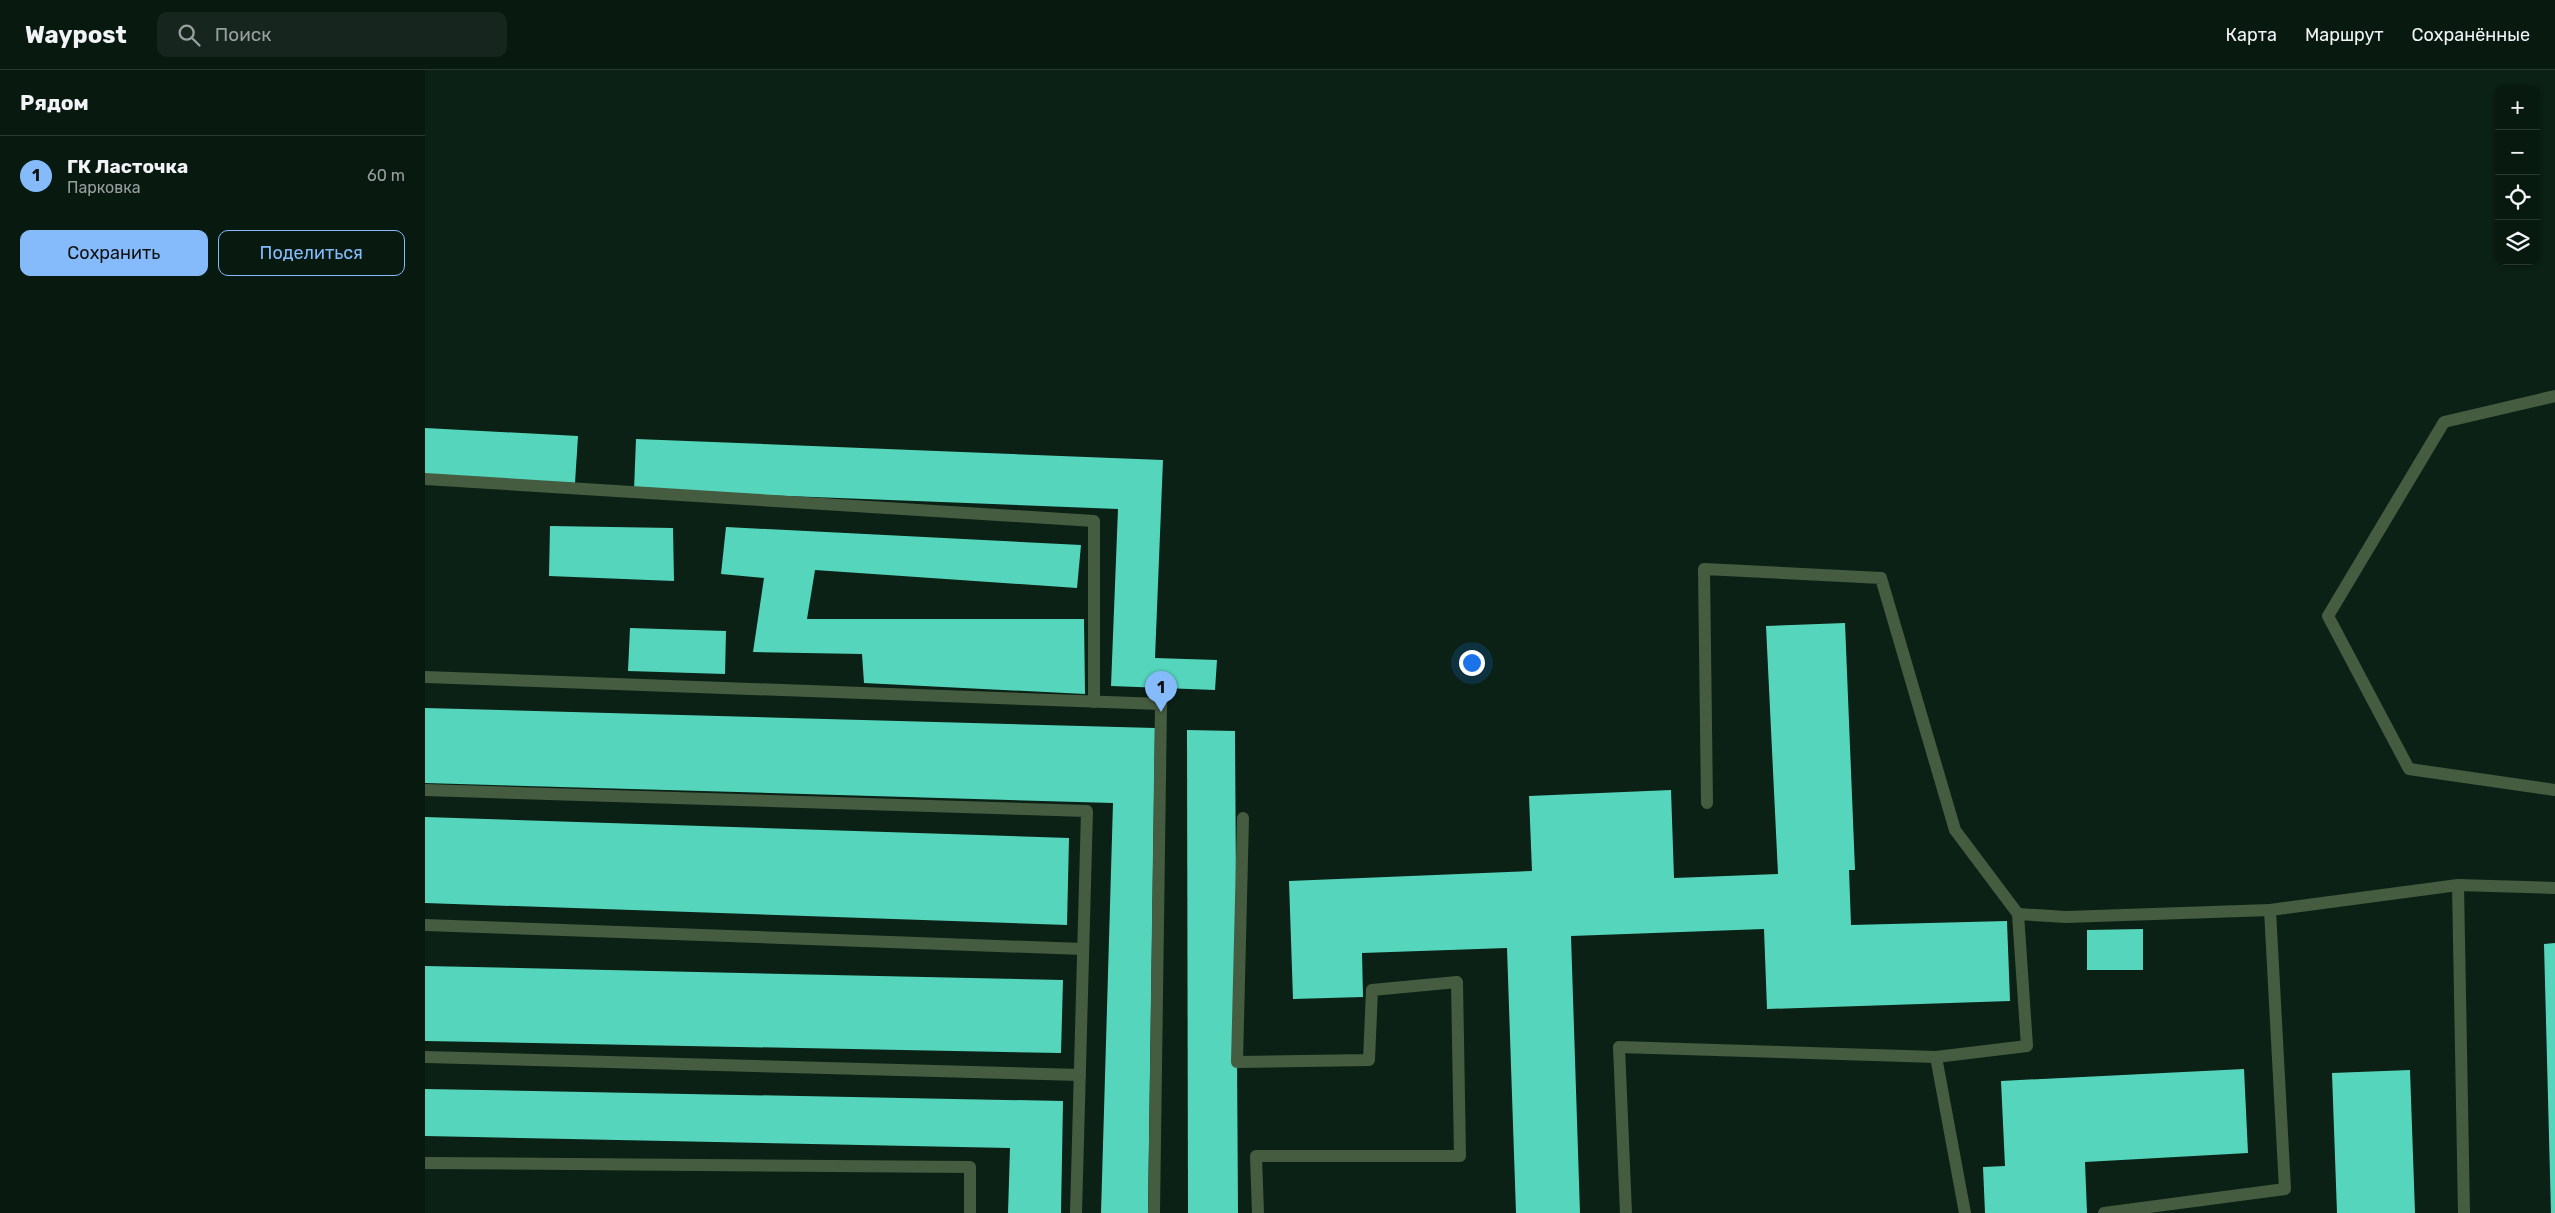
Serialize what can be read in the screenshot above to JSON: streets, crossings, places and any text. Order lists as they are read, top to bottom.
{
  "page": {
    "header": "Waypost",
    "search": "Поиск",
    "nav": ["Карта", "Маршрут", "Сохранённые"],
    "heading": "Рядом",
    "map_buttons": ["+", "−"],
    "list": [
      {
        "mark": "1",
        "name": "ГК Ласточка",
        "note": "Парковка",
        "value": "60 m"
      }
    ],
    "buttons": ["Сохранить", "Поделиться"],
    "pins": "1"
  }
}
